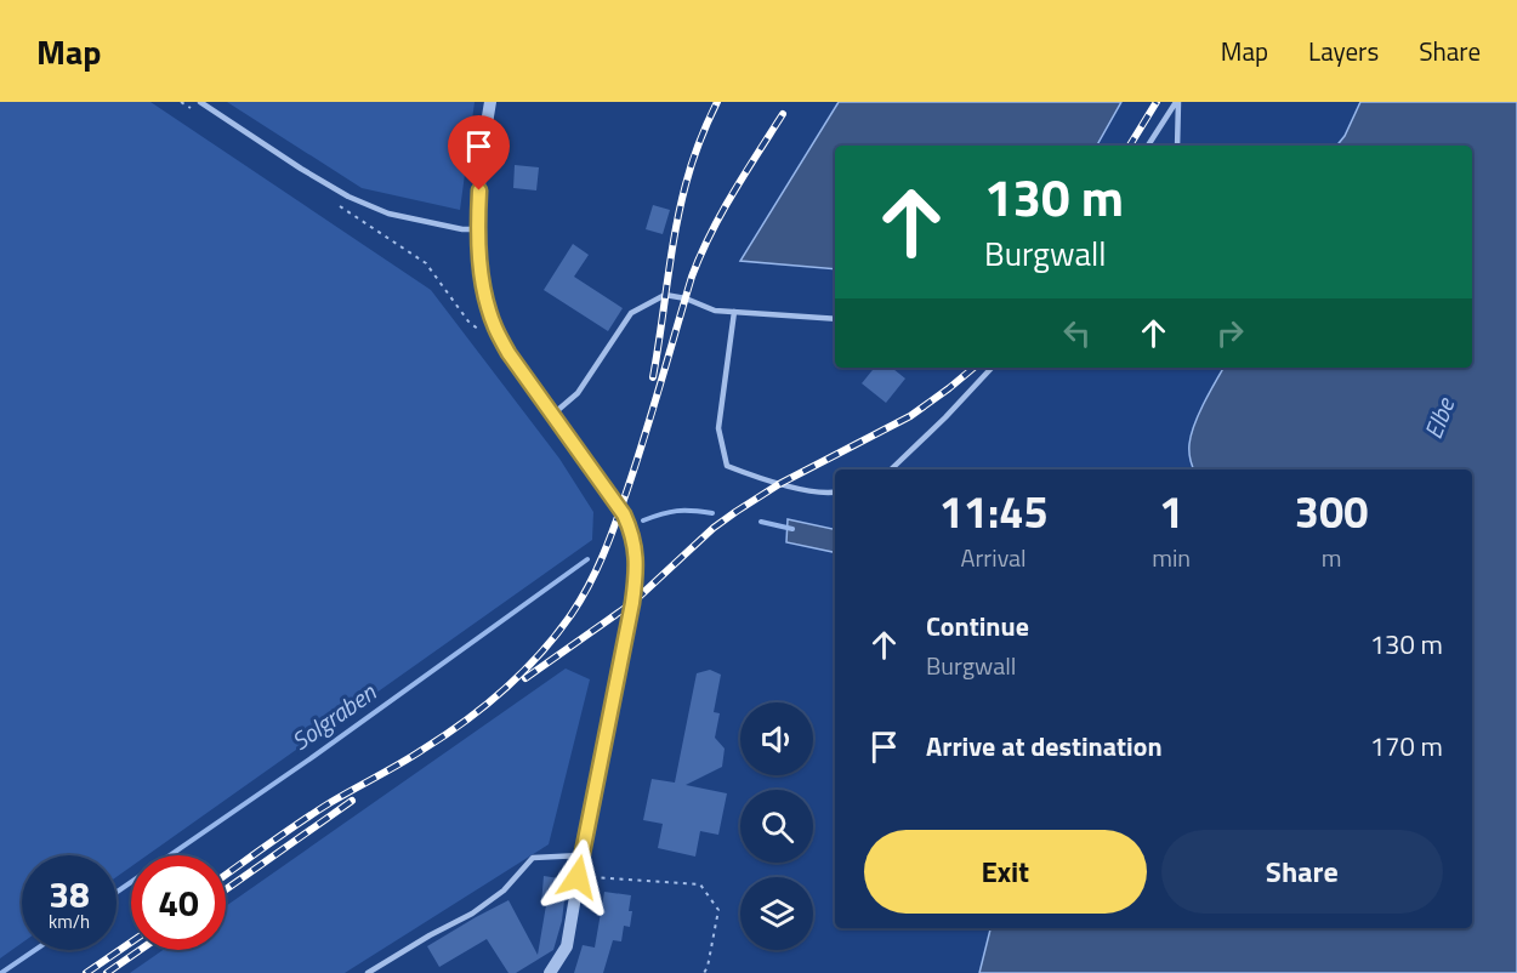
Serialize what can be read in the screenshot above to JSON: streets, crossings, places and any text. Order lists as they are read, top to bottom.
{
  "water": ["Elbe", "Solgraben"],
  "page": {
    "header": "Map",
    "nav": ["Map", "Layers", "Share"],
    "turn": ["130 m", "Burgwall"],
    "eta": [
      "11:45",
      "Arrival",
      "1",
      "min",
      "300",
      "m"
    ],
    "list": [
      {
        "name": "Continue",
        "note": "Burgwall",
        "value": "130 m"
      },
      {
        "name": "Arrive at destination",
        "value": "170 m"
      }
    ],
    "buttons": ["Exit", "Share"],
    "speed": "38 km/h",
    "limit": "40"
  }
}
